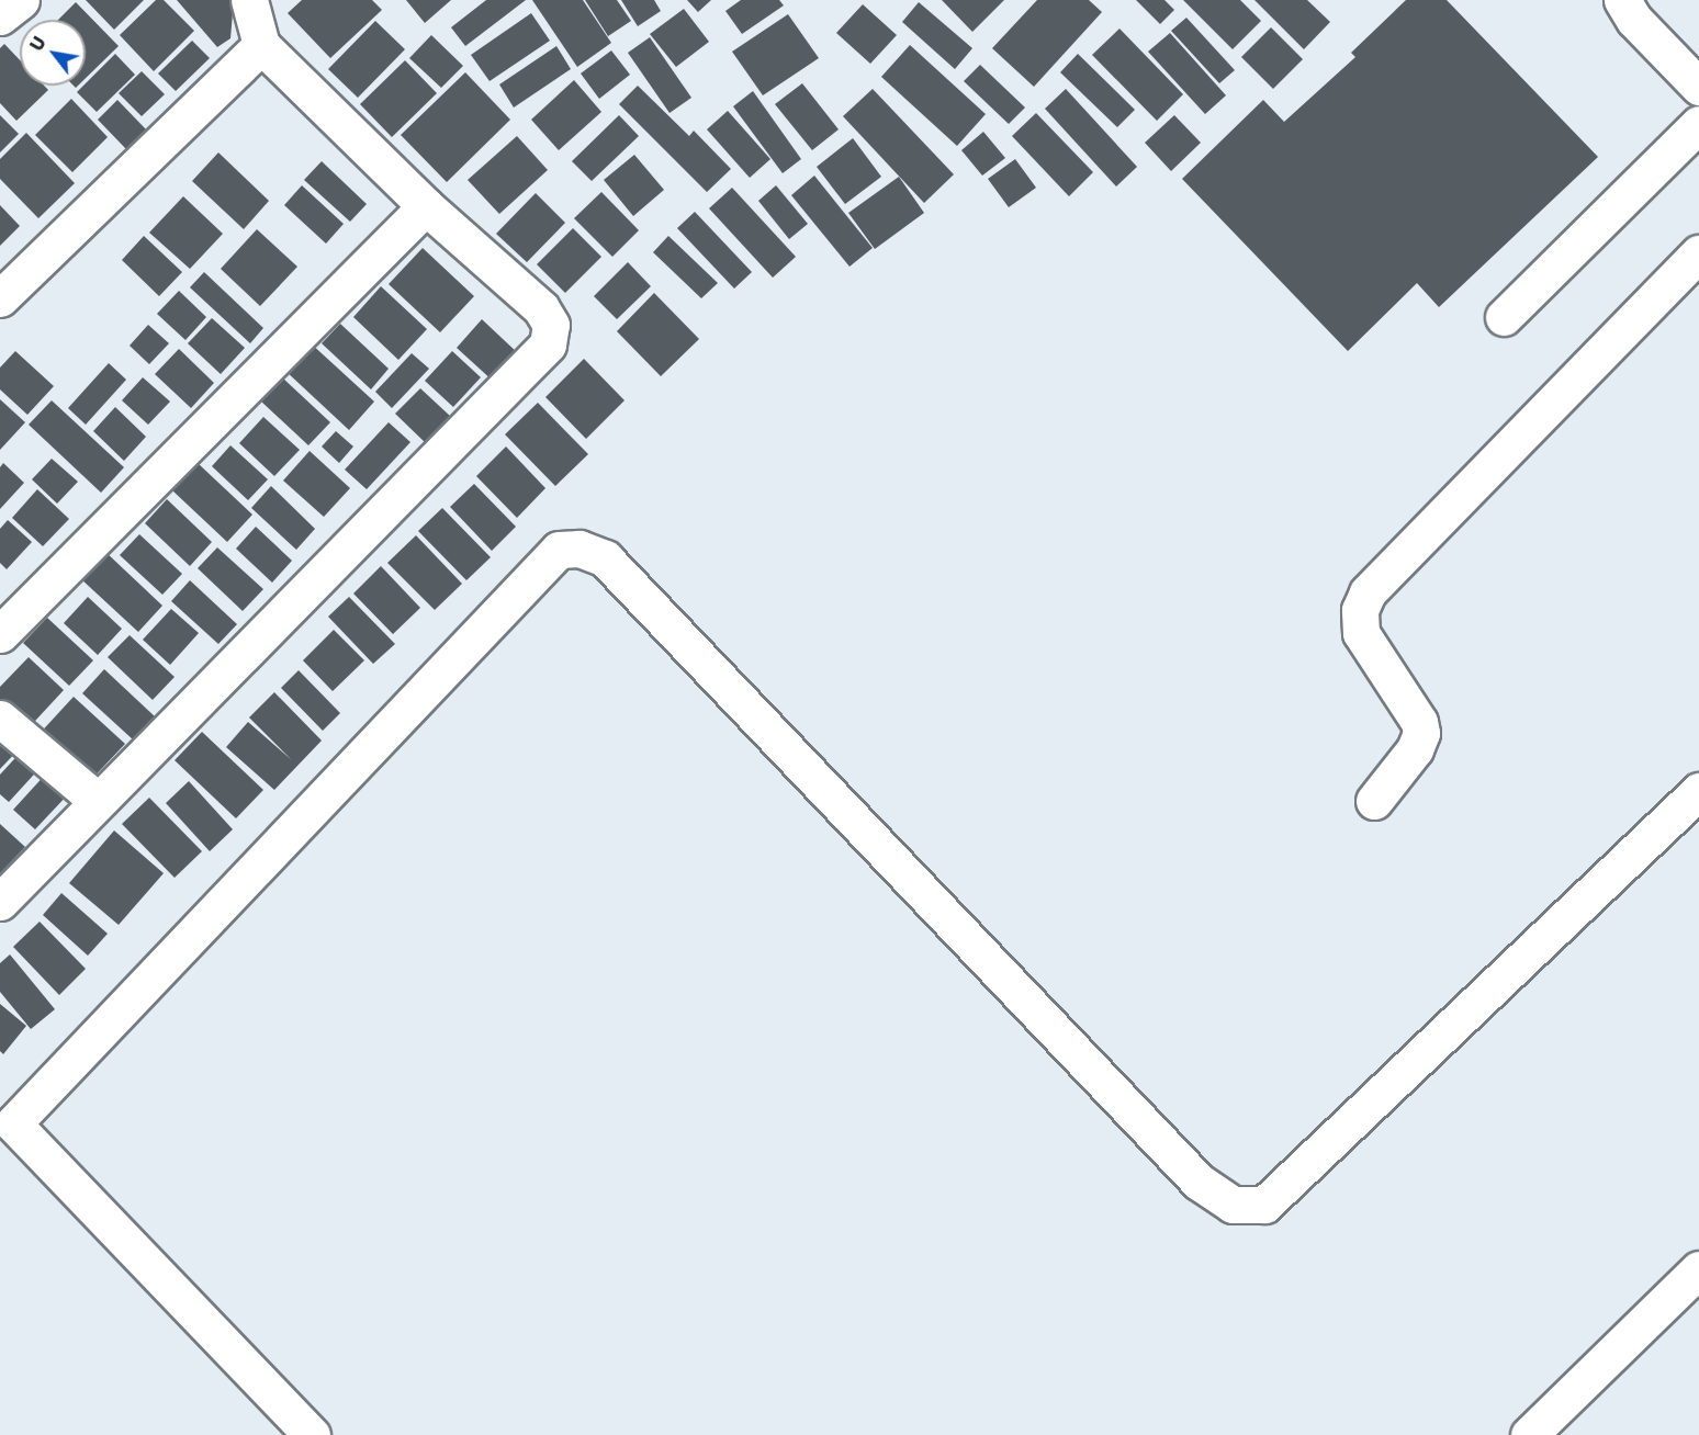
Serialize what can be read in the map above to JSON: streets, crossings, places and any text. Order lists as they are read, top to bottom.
{
  "north": "top left"
}
